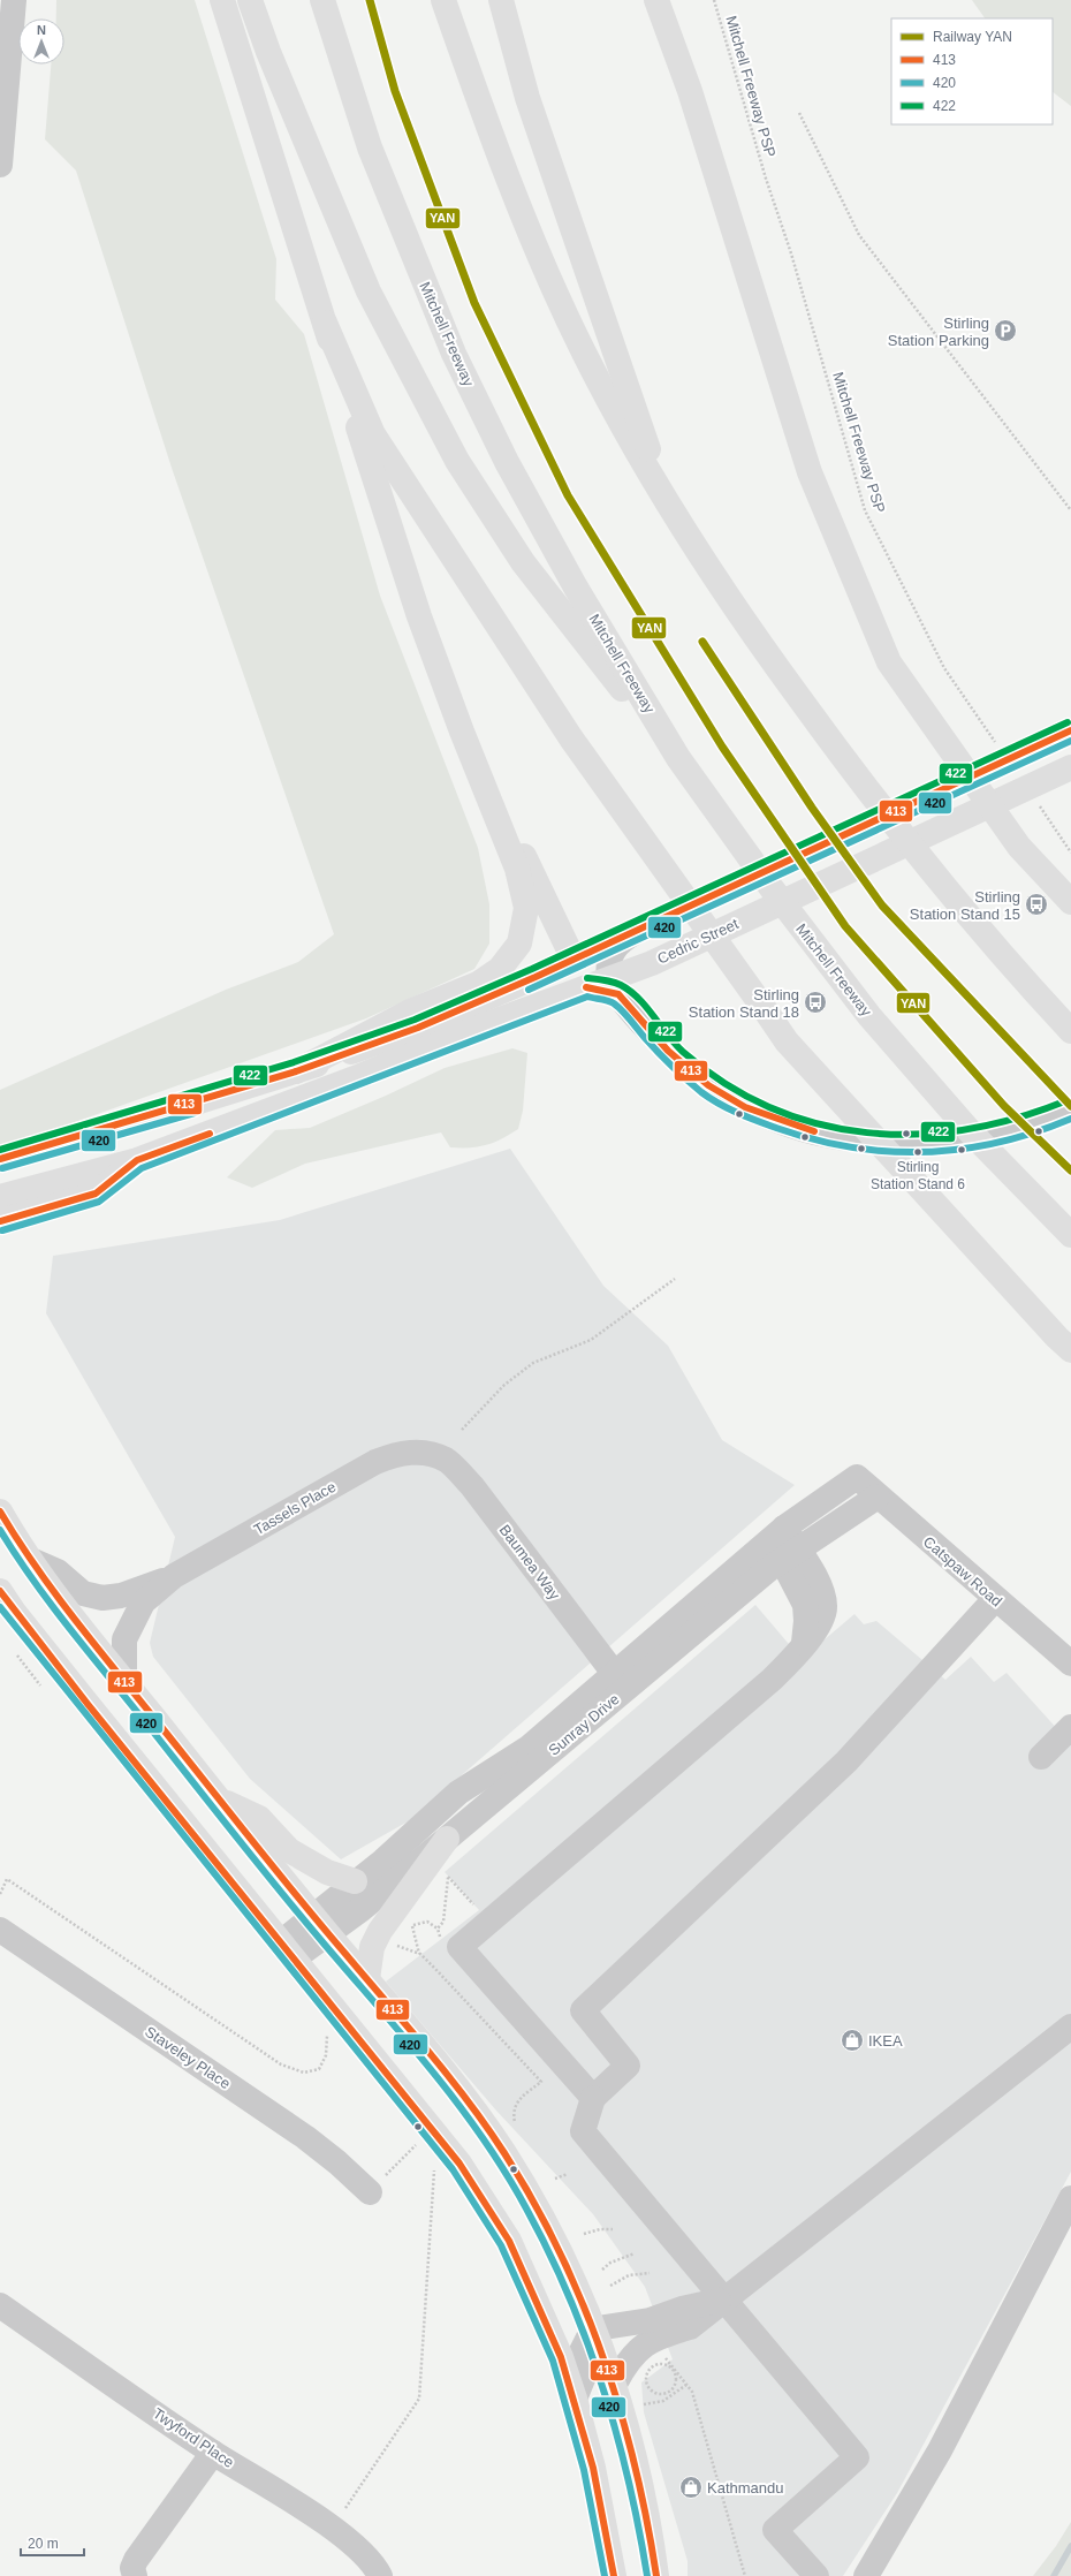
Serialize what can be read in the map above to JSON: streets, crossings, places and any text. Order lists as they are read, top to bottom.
{
  "streets": {
    "main road": ["Mitchell Freeway", "Cedric Street"],
    "street": [
      "Tassels Place",
      "Baumea Way",
      "Catspaw Road",
      "Sunray Drive",
      "Staveley Place",
      "Twyford Place"
    ],
    "path": ["Mitchell Freeway PSP"]
  },
  "crossings": [
    ["Tassels Place", "Baumea Way"],
    ["Baumea Way", "Sunray Drive"],
    ["Catspaw Road", "Sunray Drive"]
  ],
  "places": {
    "parking": ["Stirling Station Parking"],
    "bus stop": ["Stirling Station Stand 15", "Stirling Station Stand 18"],
    "other": ["Stirling Station Stand 6"],
    "shop": ["IKEA", "Kathmandu"]
  },
  "lines": [
    "rail line YAN",
    "transit line 422",
    "transit line 413",
    "transit line 420"
  ],
  "legend": [
    "Railway YAN",
    "413",
    "420",
    "422"
  ],
  "scale_bar": "20 m",
  "north": "top"
}
